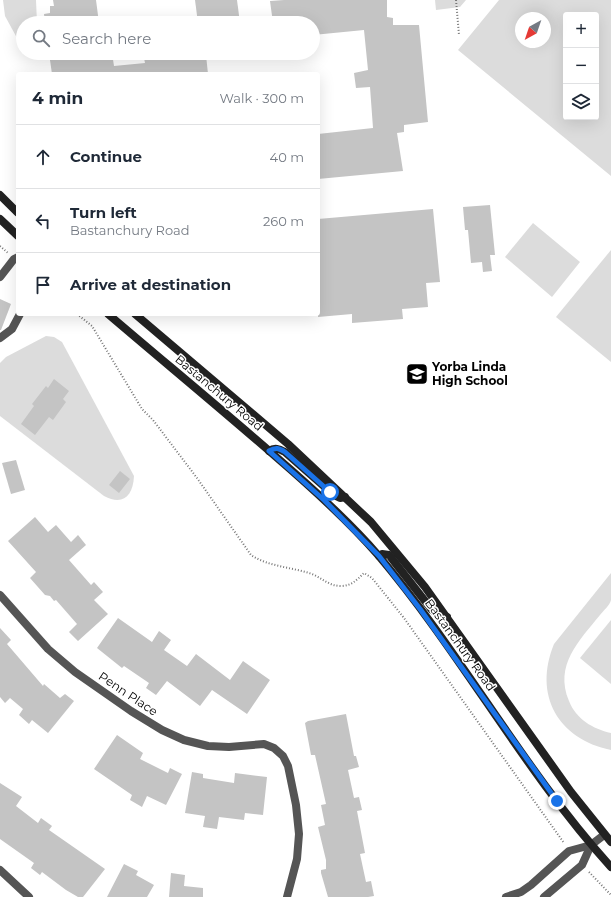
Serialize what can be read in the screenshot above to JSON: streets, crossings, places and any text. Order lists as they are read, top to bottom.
{
  "streets": {
    "main road": ["Bastanchury Road"],
    "street": ["Penn Place"]
  },
  "places": {
    "school or university": ["Yorba Linda High School"]
  },
  "north": "bottom left",
  "page": {
    "map_buttons": ["+", "−"],
    "search": "Search here",
    "heading": ["4 min", "Walk · 300 m"],
    "list": [
      ["Continue", "40 m"],
      ["Turn left", "Bastanchury Road", "260 m"],
      "Arrive at destination"
    ]
  }
}
